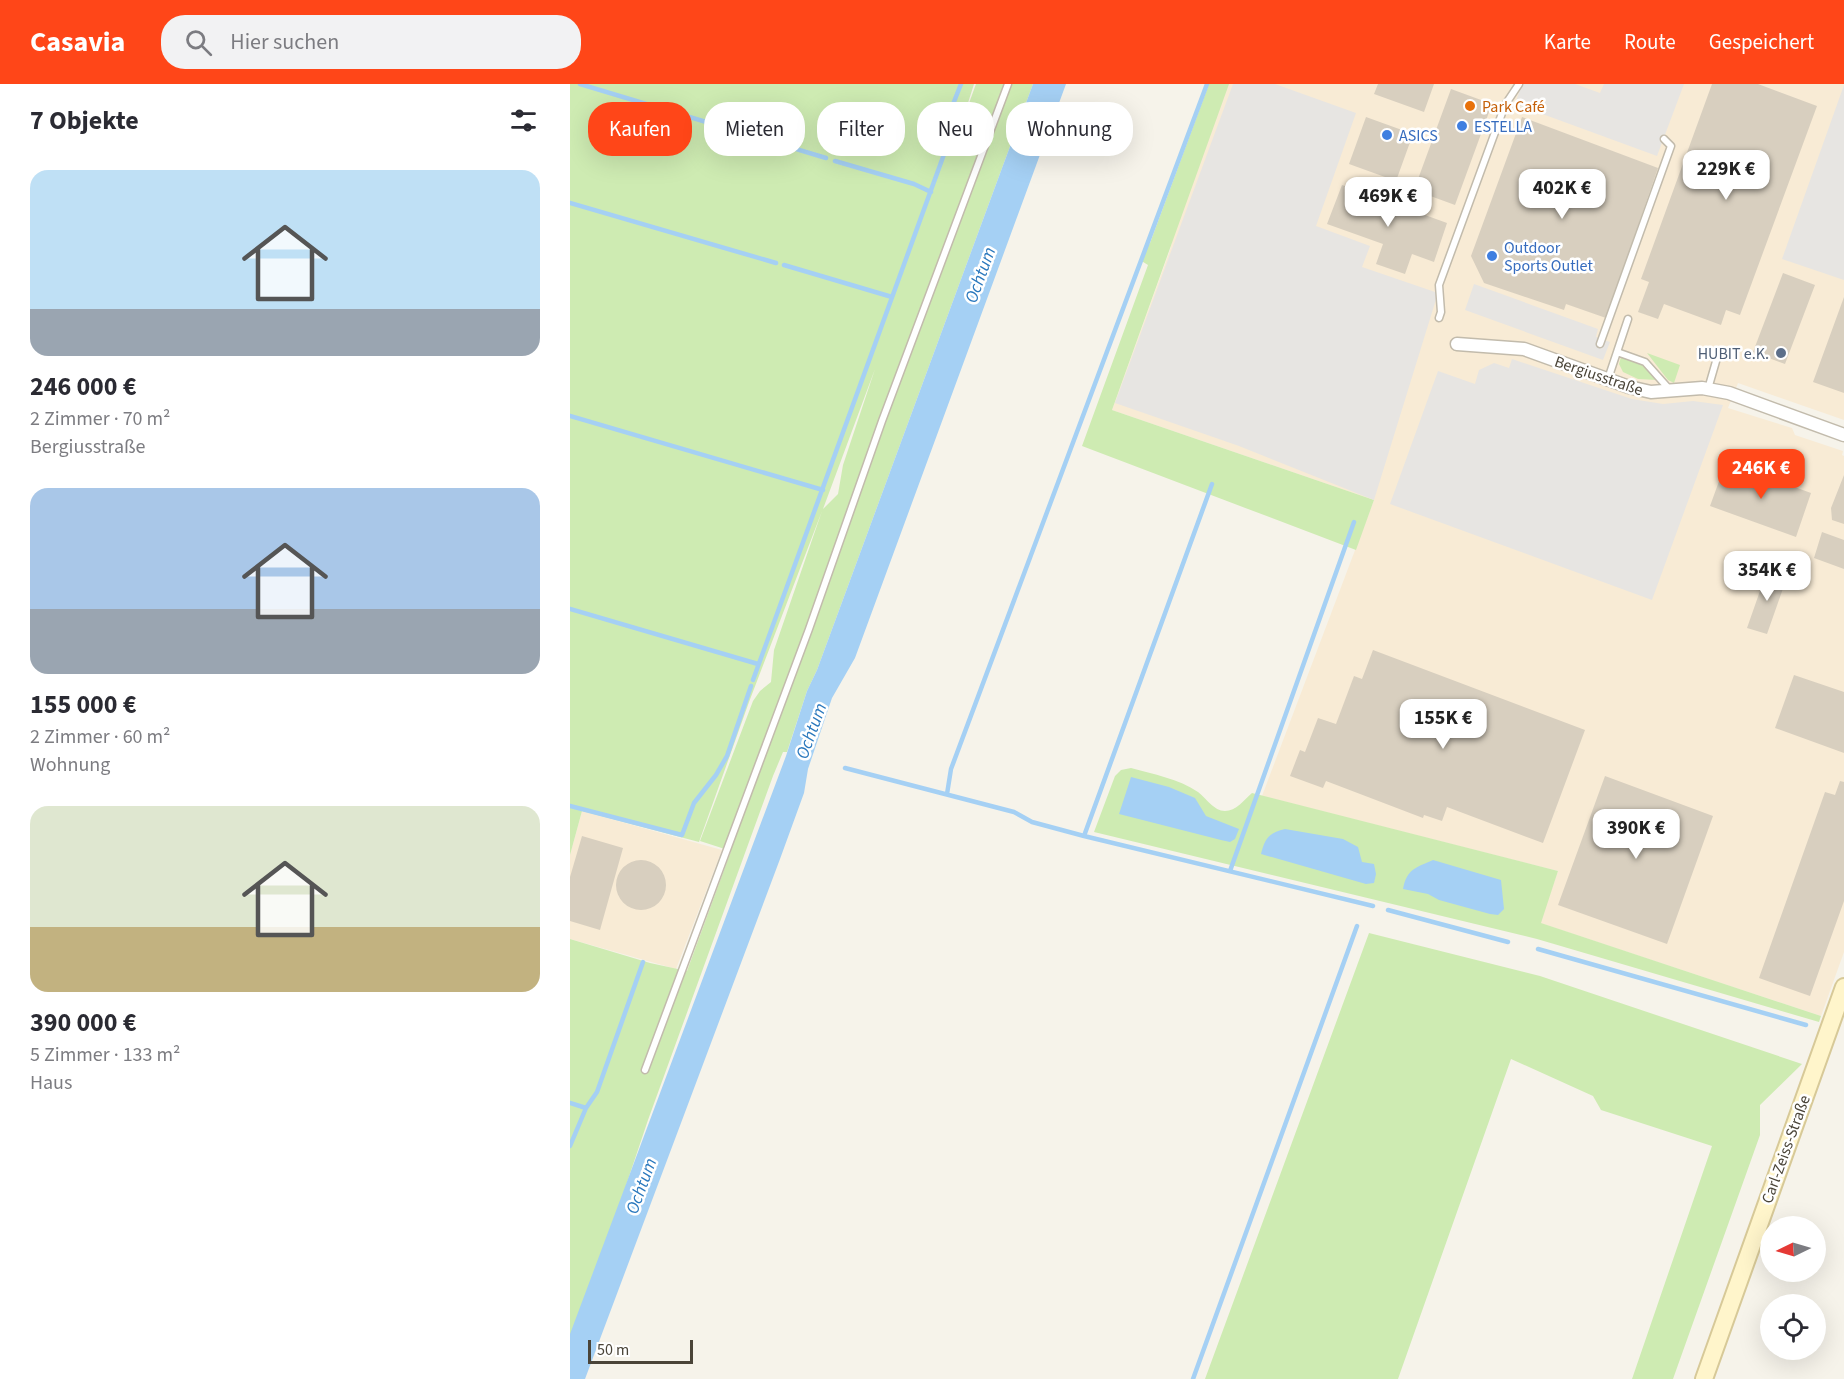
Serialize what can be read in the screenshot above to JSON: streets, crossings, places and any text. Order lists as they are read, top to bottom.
{
  "streets": {
    "main road": ["Carl-Zeiss-Straße"],
    "street": ["Bergiusstraße"]
  },
  "water": ["Ochtum"],
  "places": [
    "Park Café",
    "ESTELLA",
    "ASICS",
    "Outdoor Sports Outlet",
    "HUBIT e.K."
  ],
  "scale_bar": "50 m",
  "north": "left",
  "page": {
    "header": "Casavia",
    "search": "Hier suchen",
    "nav": ["Karte", "Route", "Gespeichert"],
    "heading": "7 Objekte",
    "chip": [
      "Kaufen",
      "Mieten",
      "Filter",
      "Neu",
      "Wohnung"
    ],
    "price": [
      "229K €",
      "402K €",
      "469K €",
      "246K €",
      "354K €",
      "155K €",
      "390K €"
    ],
    "list": [
      {
        "name": "246 000 €",
        "note": "2 Zimmer · 70 m² · Bergiusstraße"
      },
      {
        "name": "155 000 €",
        "note": "2 Zimmer · 60 m² · Wohnung"
      },
      {
        "name": "390 000 €",
        "note": "5 Zimmer · 133 m² · Haus"
      }
    ],
    "scale": "50 m"
  }
}
